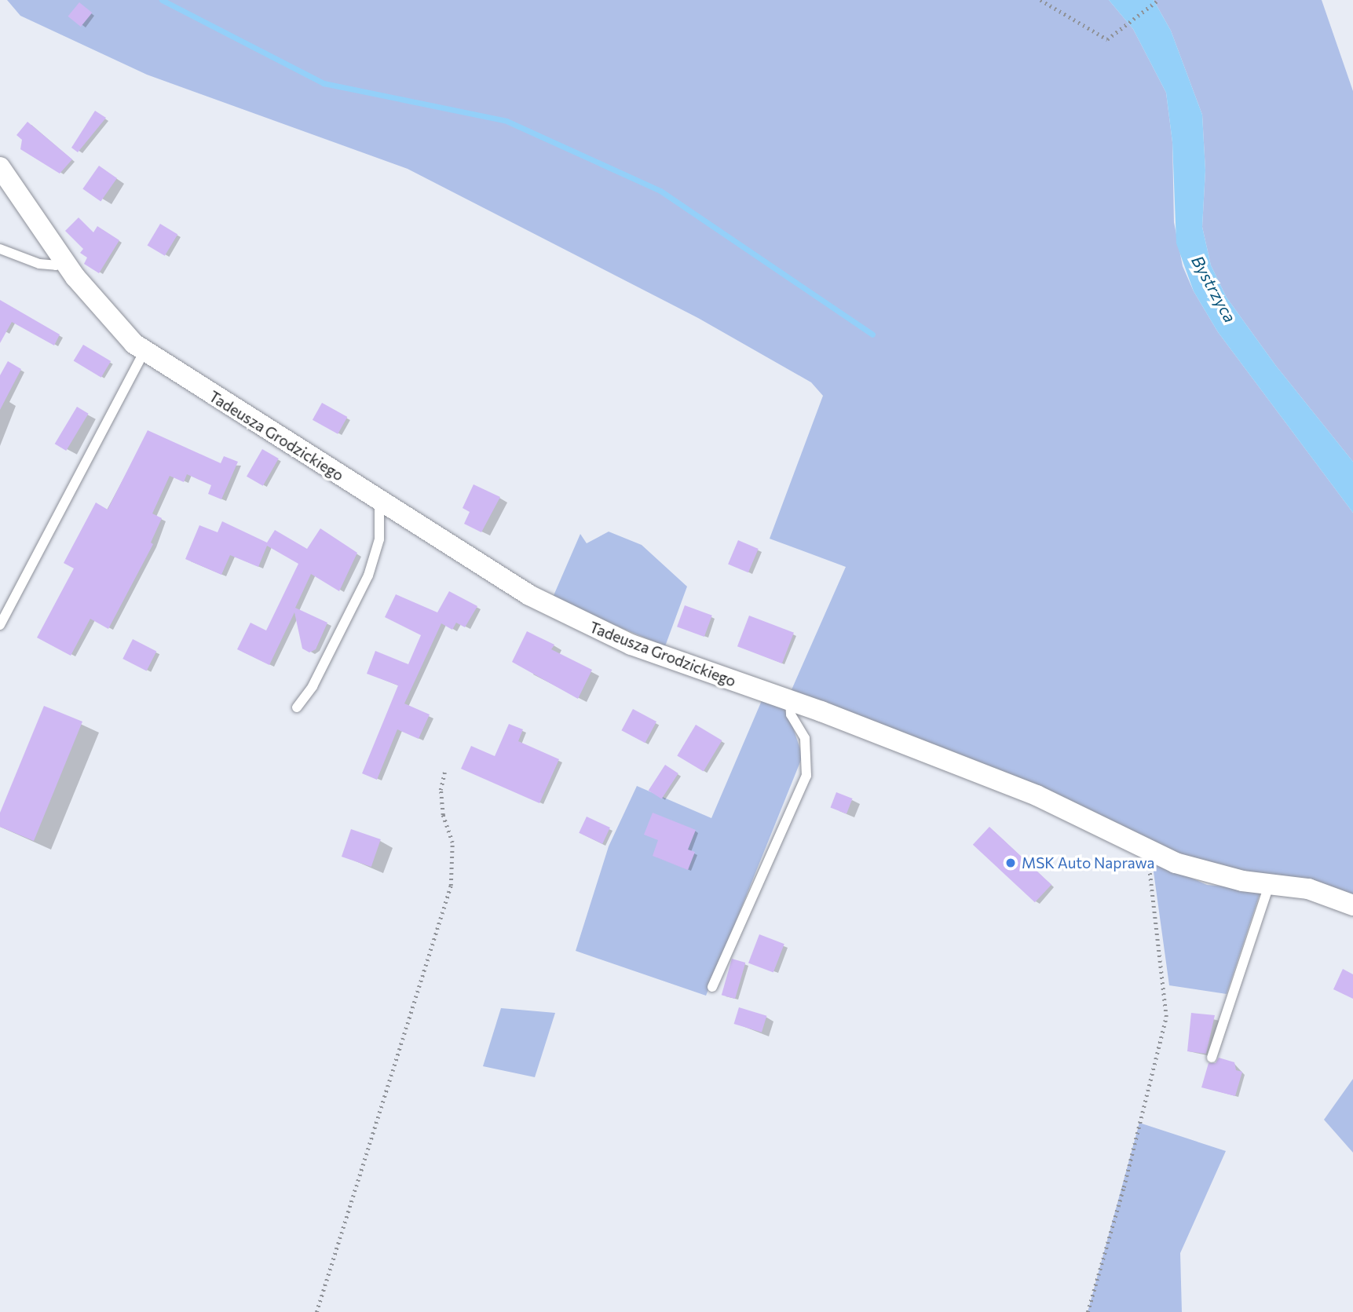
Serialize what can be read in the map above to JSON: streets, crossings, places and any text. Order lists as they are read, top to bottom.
{
  "streets": {
    "street": ["Tadeusza Grodzickiego"]
  },
  "water": ["Bystrzyca"],
  "places": ["MSK Auto Naprawa"]
}
